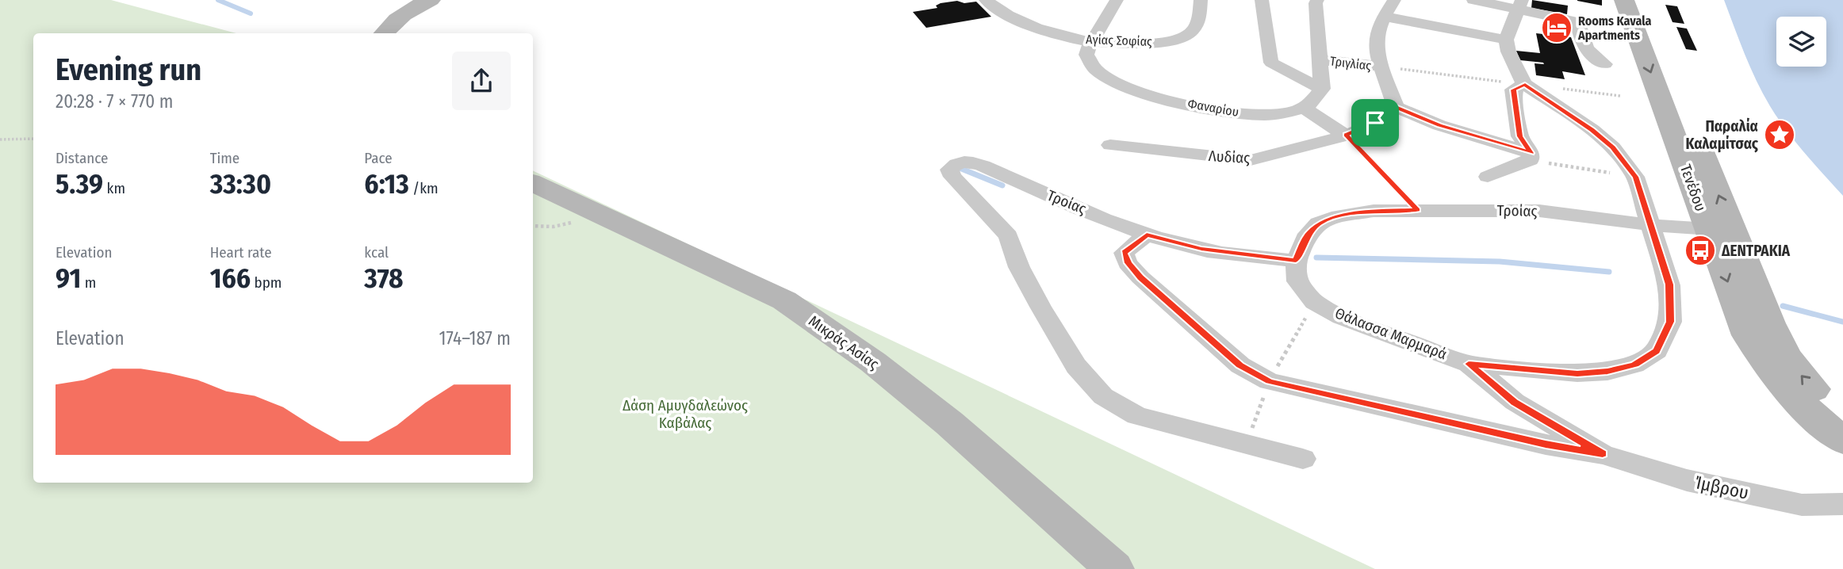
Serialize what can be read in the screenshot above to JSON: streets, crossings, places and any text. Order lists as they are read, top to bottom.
{
  "streets": {
    "main road": ["Τενέδου", "Μικράς Ασίας"],
    "street": [
      "Αγίας Σοφίας",
      "Τριγλίας",
      "Φαναρίου",
      "Λυδίας",
      "Τροίας",
      "Θάλασσα Μαρμαρά",
      "Ίμβρου"
    ]
  },
  "crossings": [
    ["Αγίας Σοφίας", "Φαναρίου"],
    ["Τενέδου", "Τροίας"],
    ["Τροίας", "Θάλασσα Μαρμαρά"],
    ["Τροίας", "Ίμβρου"],
    ["Θάλασσα Μαρμαρά", "Ίμβρου"]
  ],
  "parks": ["Δάση Αμυγδαλεώνος Καβάλας"],
  "places": {
    "hotel": ["Rooms Kavala Apartments"],
    "place": ["Παραλία Καλαμίτσας"],
    "bus stop": ["ΔΕΝΤΡΑΚΙΑ"]
  },
  "page": {
    "heading": ["Evening run", "20:28 · 7 × 770 m"],
    "stats": [
      ["Distance", "5.39 km"],
      ["Time", "33:30"],
      ["Pace", "6:13 /km"],
      ["Elevation", "91 m"],
      ["Heart rate", "166 bpm"],
      ["kcal", "378"]
    ],
    "chart": ["Elevation", "174–187 m"]
  }
}
